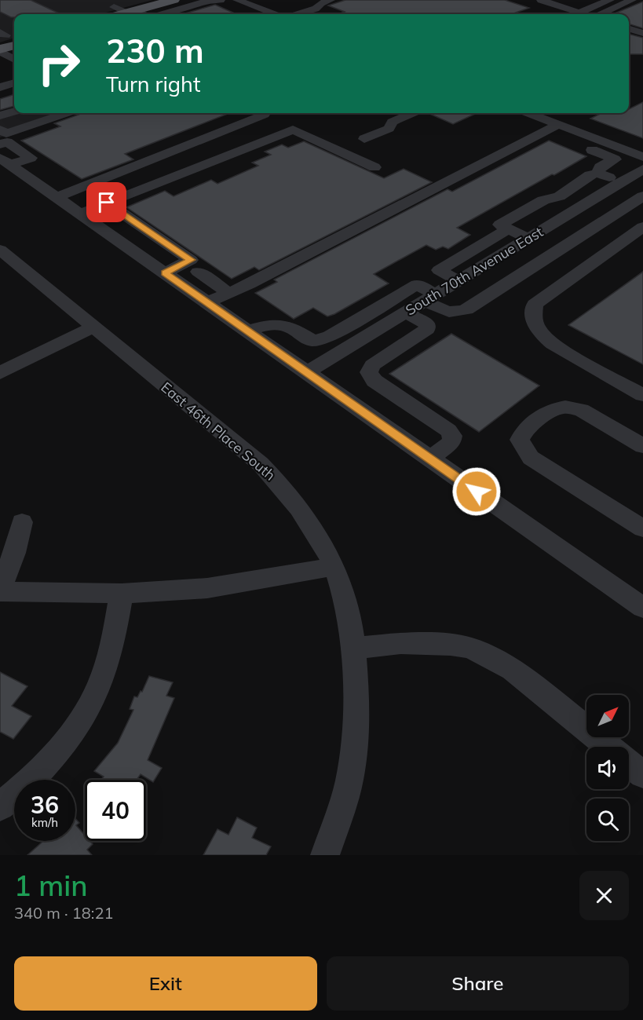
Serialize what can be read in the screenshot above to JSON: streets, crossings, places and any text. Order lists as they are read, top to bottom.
{
  "streets": {
    "street": ["South 70th Avenue East", "East 46th Place South"]
  },
  "north": "top right",
  "page": {
    "turn": ["230 m", "Turn right"],
    "speed": "36 km/h",
    "limit": "40",
    "heading": ["1 min", "340 m · 18:21"],
    "buttons": ["Exit", "Share"]
  }
}
